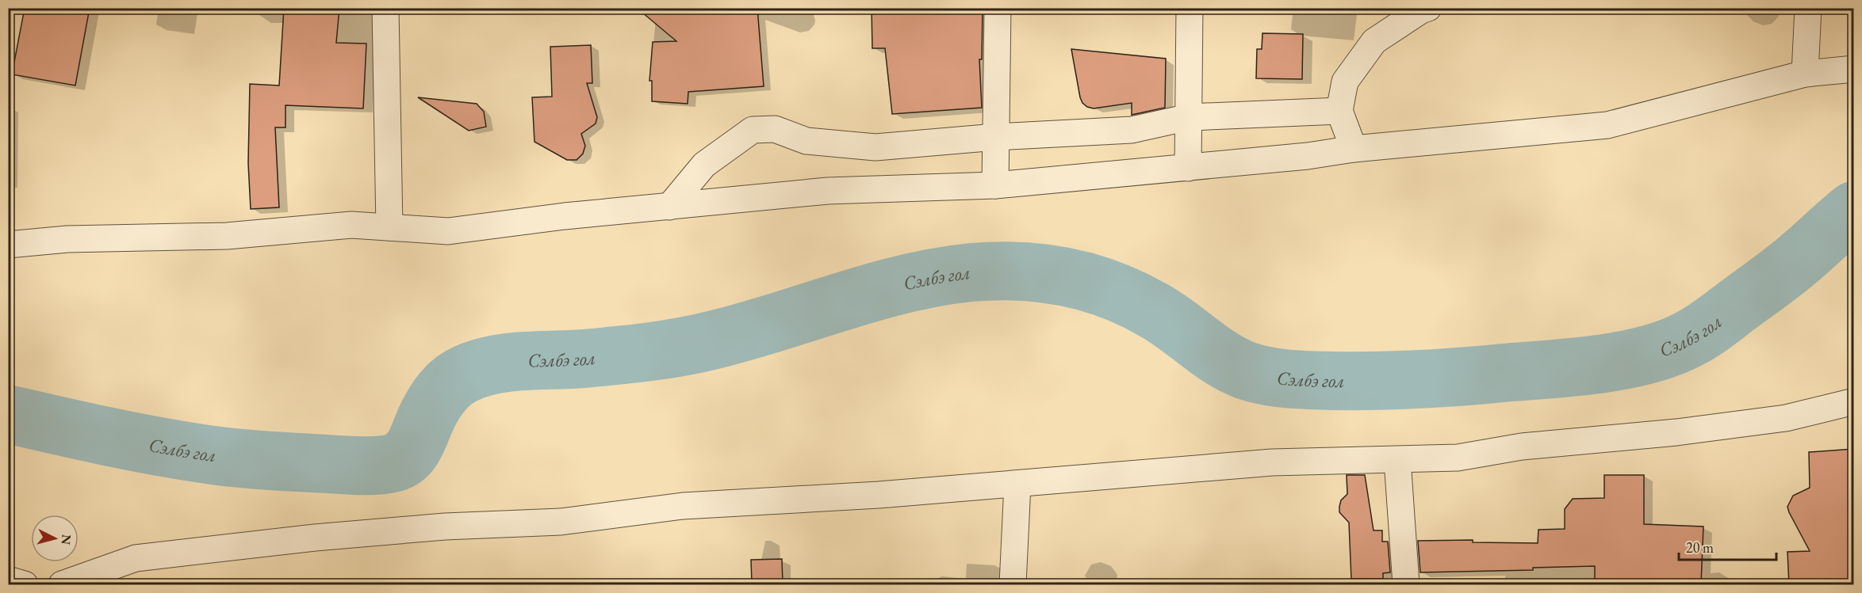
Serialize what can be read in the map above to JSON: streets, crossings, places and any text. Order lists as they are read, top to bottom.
{
  "water": ["Сэлбэ гол"],
  "scale_bar": "20 m",
  "north": "right"
}
